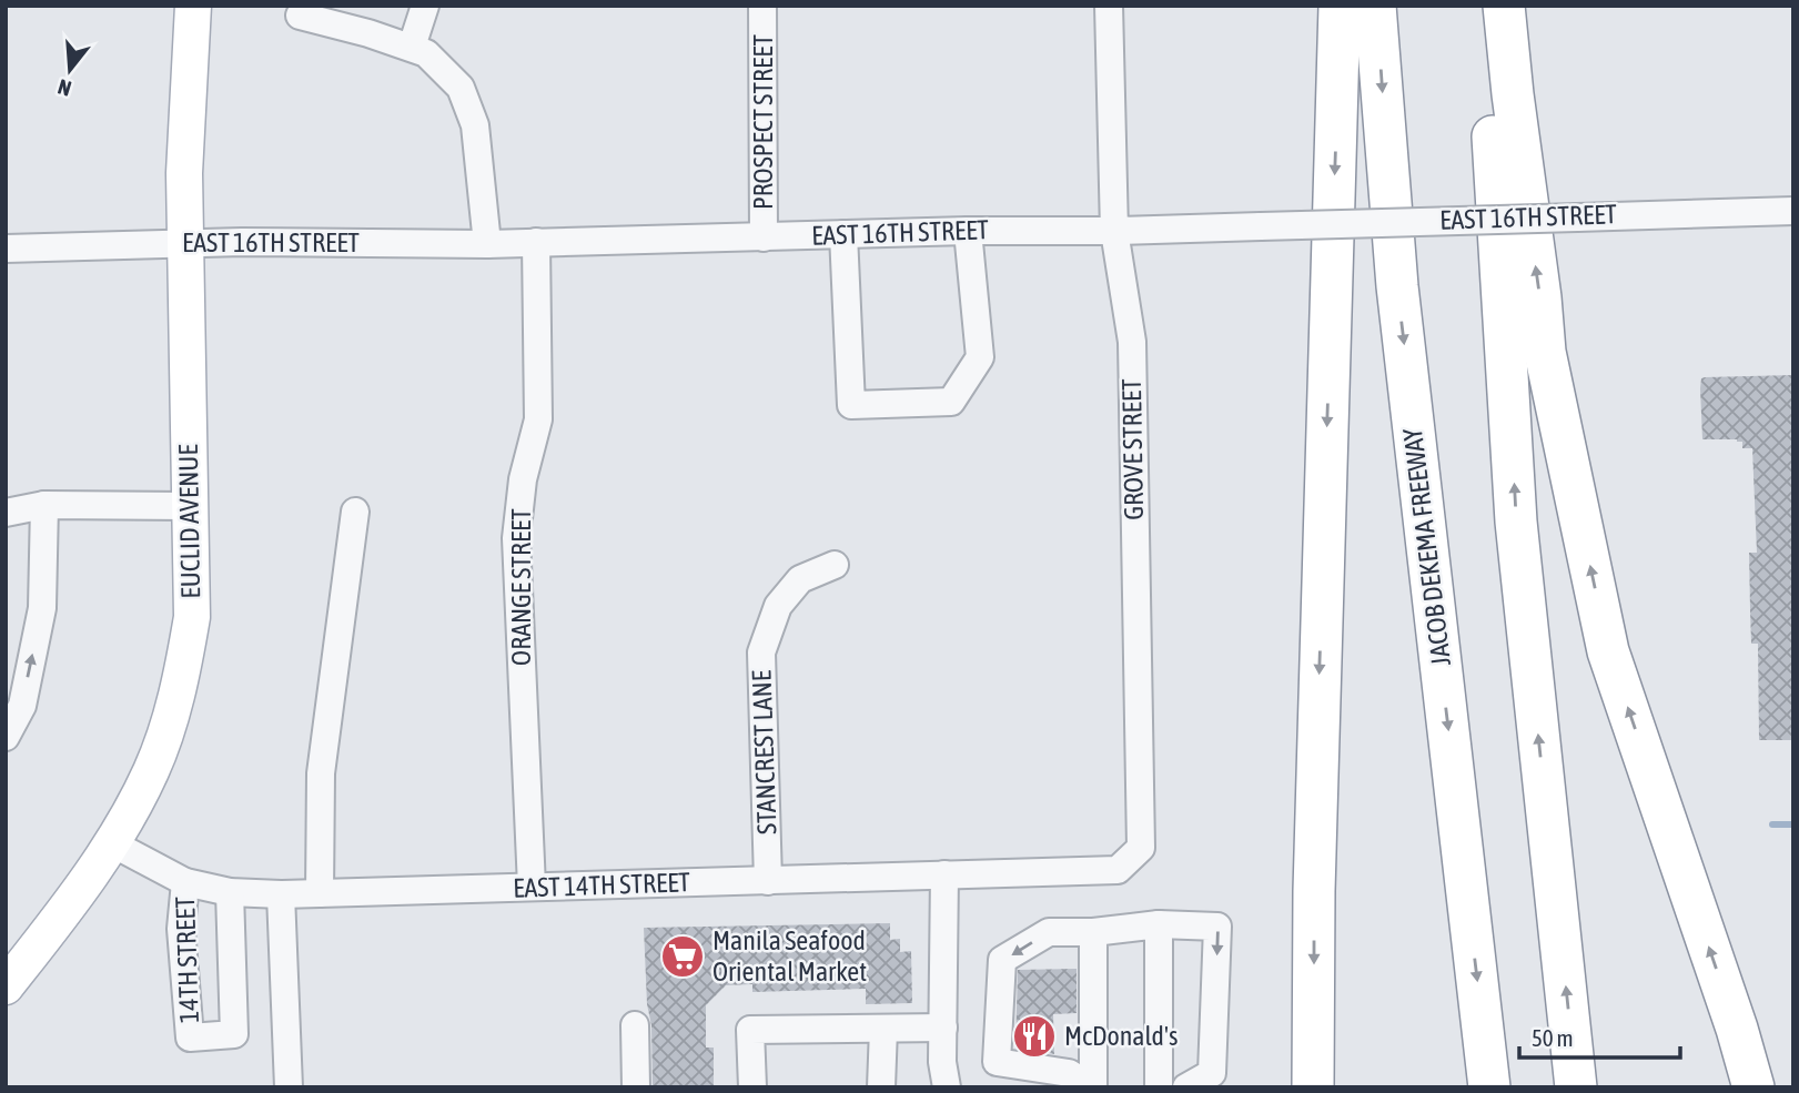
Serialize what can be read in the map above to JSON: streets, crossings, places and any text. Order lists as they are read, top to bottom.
{
  "streets": {
    "highway": ["JACOB DEKEMA FREEWAY"],
    "main road": ["EUCLID AVENUE"],
    "street": [
      "PROSPECT STREET",
      "EAST 16TH STREET",
      "GROVE STREET",
      "ORANGE STREET",
      "STANCREST LANE",
      "EAST 14TH STREET",
      "14TH STREET"
    ]
  },
  "crossings": [
    ["PROSPECT STREET", "EAST 16TH STREET"],
    ["EAST 16TH STREET", "GROVE STREET"],
    ["EAST 16TH STREET", "EUCLID AVENUE"],
    ["EAST 16TH STREET", "ORANGE STREET"],
    ["GROVE STREET", "EAST 14TH STREET"],
    ["EUCLID AVENUE", "EAST 14TH STREET"],
    ["ORANGE STREET", "EAST 14TH STREET"],
    ["STANCREST LANE", "EAST 14TH STREET"],
    ["EAST 14TH STREET", "14TH STREET"]
  ],
  "places": {
    "supermarket": ["Manila Seafood Oriental Market"],
    "restaurant": ["McDonald's"]
  },
  "scale_bar": "50 m",
  "north": "bottom"
}
